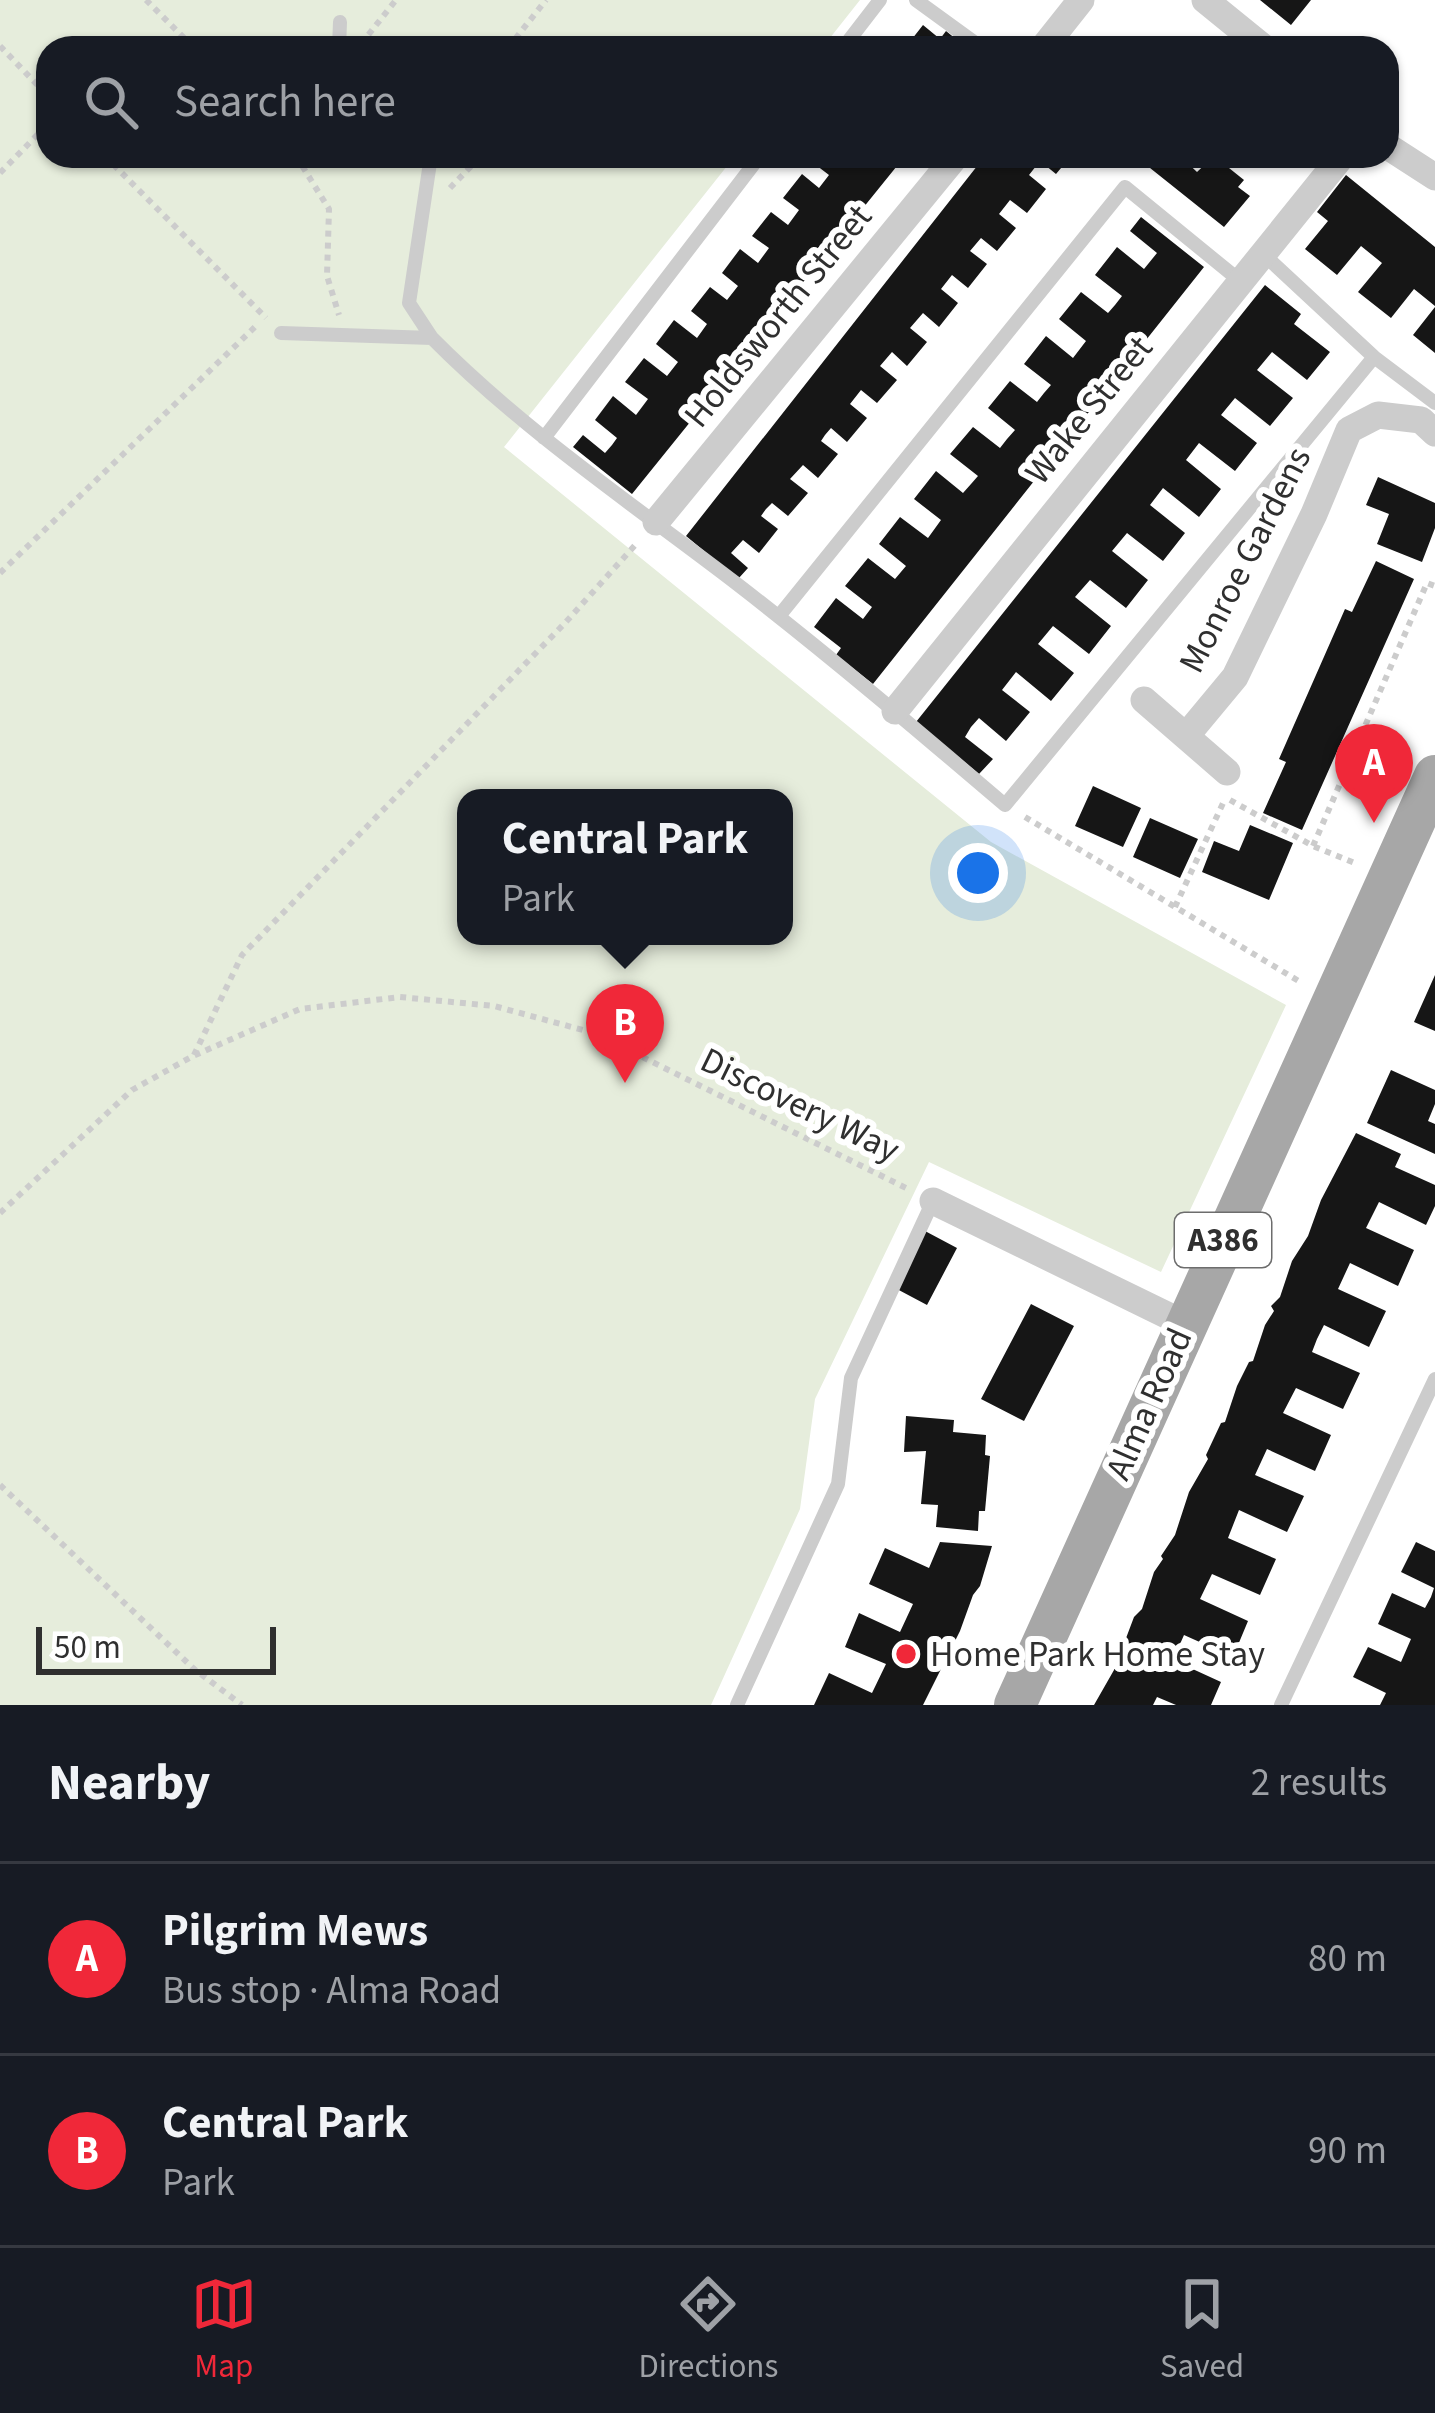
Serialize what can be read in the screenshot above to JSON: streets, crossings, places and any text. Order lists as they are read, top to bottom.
{
  "streets": {
    "main road": ["A386", "Alma Road"],
    "street": ["Holdsworth Street", "Wake Street", "Monroe Gardens"],
    "path": ["Discovery Way"]
  },
  "places": ["Home Park Home Stay"],
  "scale_bar": "50 m",
  "page": {
    "search": "Search here",
    "pins": ["A", "B"],
    "popup": ["Central Park", "Park"],
    "scale": "50 m",
    "heading": ["Nearby", "2 results"],
    "list": [
      {
        "mark": "A",
        "name": "Pilgrim Mews",
        "note": "Bus stop · Alma Road",
        "value": "80 m"
      },
      {
        "mark": "B",
        "name": "Central Park",
        "note": "Park",
        "value": "90 m"
      }
    ],
    "nav": ["Map", "Directions", "Saved"]
  }
}
